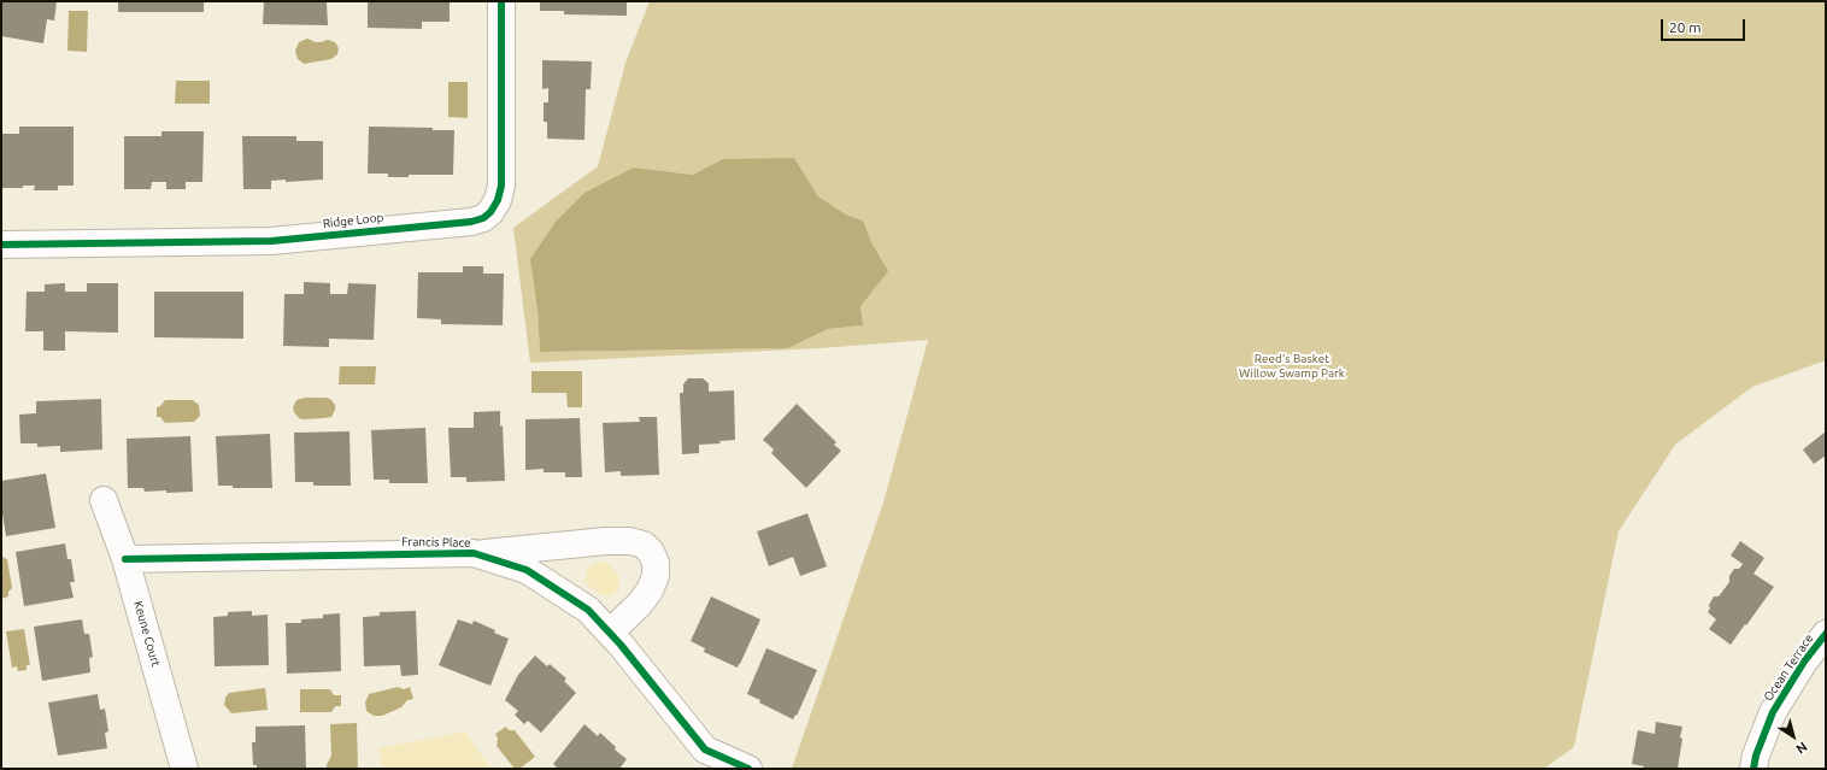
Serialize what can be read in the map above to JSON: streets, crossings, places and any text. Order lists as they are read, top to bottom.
{
  "streets": {
    "street": [
      "Ridge Loop",
      "Francis Place",
      "Keune Court",
      "Ocean Terrace"
    ]
  },
  "crossings": [
    ["Francis Place", "Keune Court"]
  ],
  "parks": ["Reed's Basket Willow Swamp Park"],
  "scale_bar": "20 m",
  "north": "bottom right"
}
